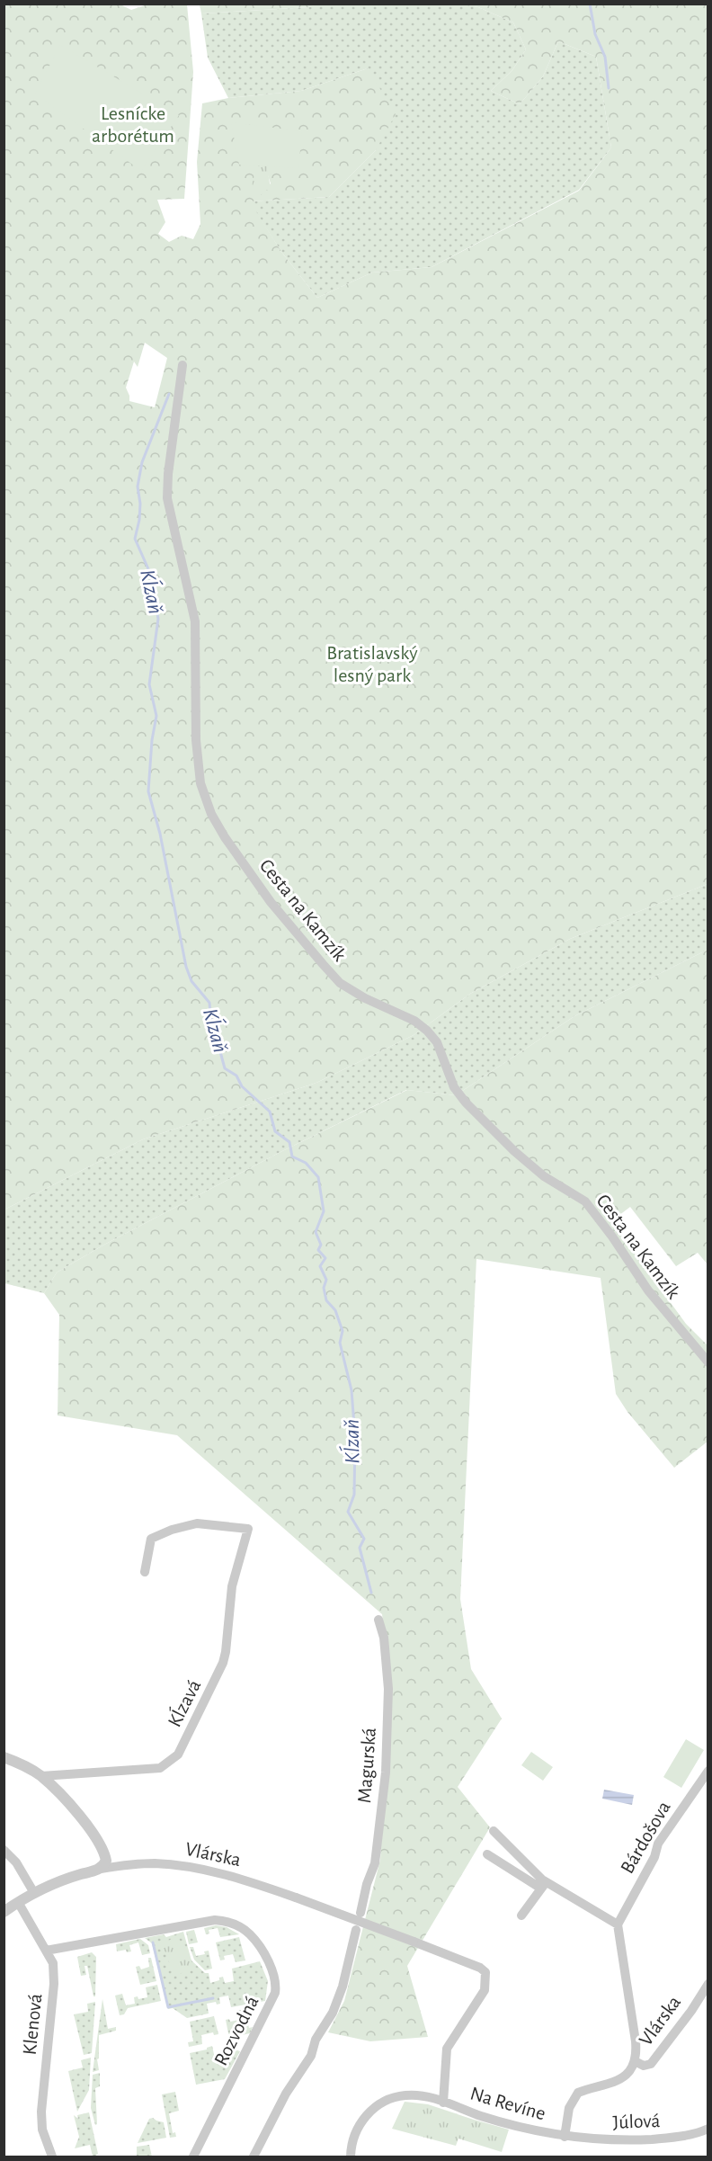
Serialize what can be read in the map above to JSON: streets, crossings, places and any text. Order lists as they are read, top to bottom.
{
  "streets": {
    "street": [
      "Cesta na Kamzík",
      "Kĺzavá",
      "Magurská",
      "Bárdošova",
      "Vlárska",
      "Klenová",
      "Rozvodná",
      "Na Revíne",
      "Júlová"
    ]
  },
  "crossings": [
    ["Vlárska", "Klenová"],
    ["Vlárska", "Na Revíne"],
    ["Klenová", "Rozvodná"],
    ["Na Revíne", "Júlová"]
  ],
  "water": ["Kĺzaň"],
  "parks": ["Lesnícke arborétum", "Bratislavský lesný park"]
}
